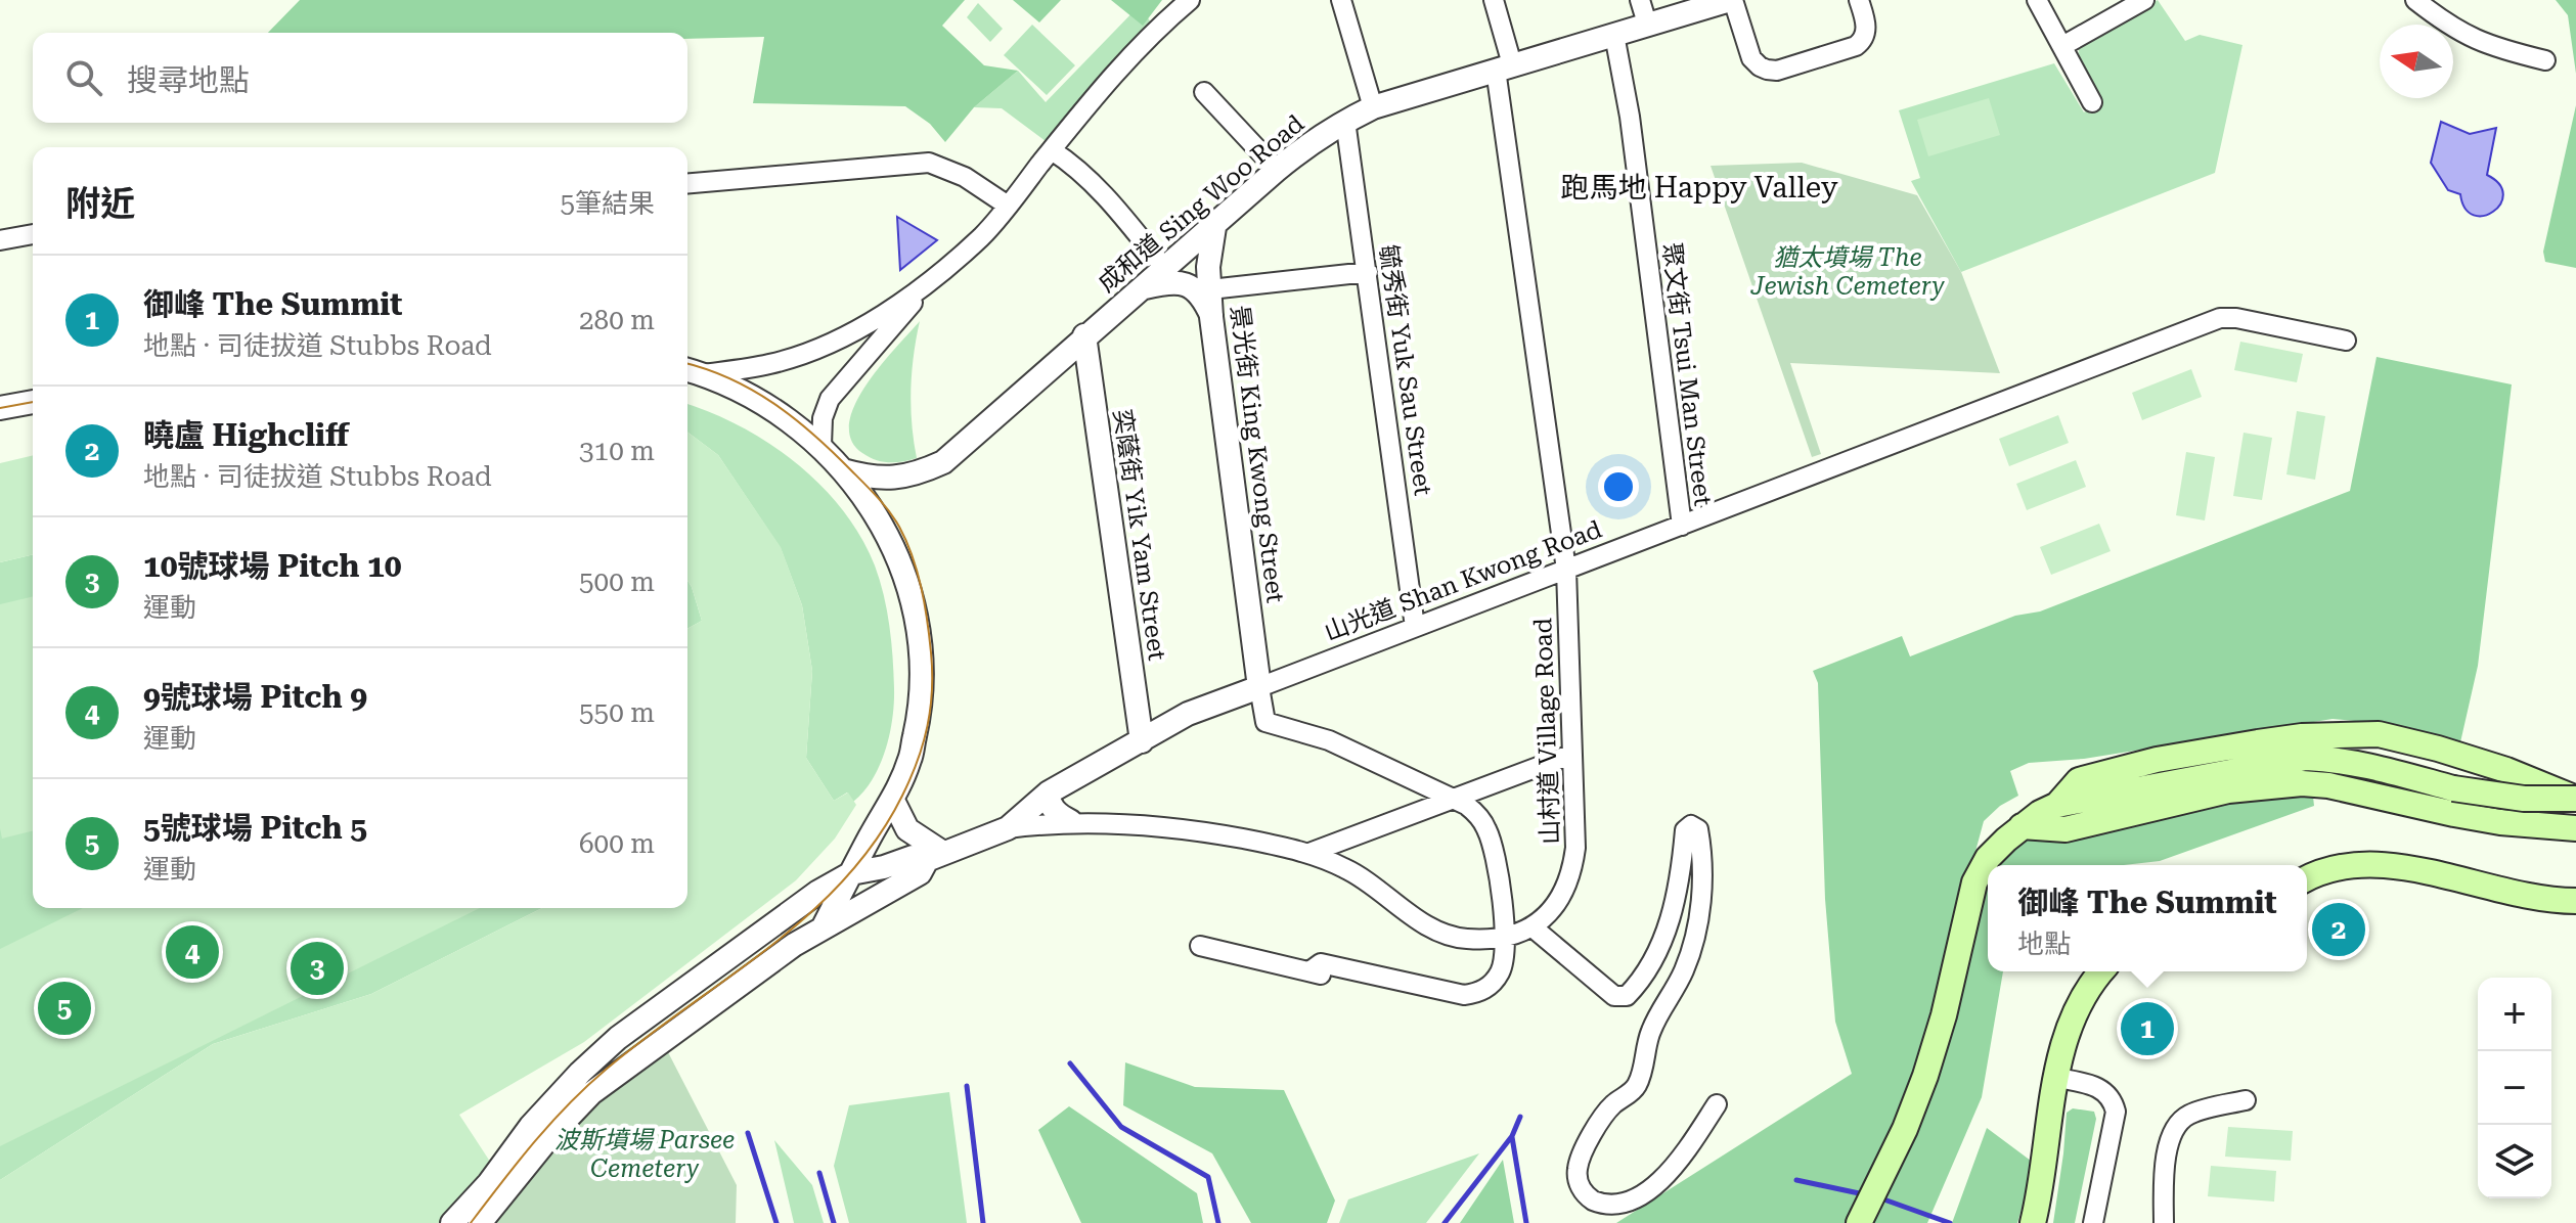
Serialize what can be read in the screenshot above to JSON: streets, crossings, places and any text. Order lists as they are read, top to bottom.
{
  "streets": {
    "street": [
      "成和道 Sing Woo Road",
      "毓秀街 Yuk Sau Street",
      "聚文街 Tsui Man Street",
      "景光街 King Kwong Street",
      "奕蔭街 Yik Yam Street",
      "山光道 Shan Kwong Road",
      "山村道 Village Road"
    ]
  },
  "crossings": [
    ["成和道 Sing Woo Road", "毓秀街 Yuk Sau Street"],
    ["成和道 Sing Woo Road", "聚文街 Tsui Man Street"],
    ["成和道 Sing Woo Road", "景光街 King Kwong Street"],
    ["成和道 Sing Woo Road", "奕蔭街 Yik Yam Street"],
    ["成和道 Sing Woo Road", "山村道 Village Road"],
    ["毓秀街 Yuk Sau Street", "山光道 Shan Kwong Road"],
    ["聚文街 Tsui Man Street", "山光道 Shan Kwong Road"],
    ["景光街 King Kwong Street", "山光道 Shan Kwong Road"],
    ["奕蔭街 Yik Yam Street", "山光道 Shan Kwong Road"],
    ["山光道 Shan Kwong Road", "山村道 Village Road"]
  ],
  "districts": ["跑馬地 Happy Valley"],
  "parks": ["猶太墳場 The Jewish Cemetery", "波斯墳場 Parsee Cemetery"],
  "north": "left",
  "page": {
    "search": "搜尋地點",
    "heading": ["附近", "5筆結果"],
    "list": [
      {
        "mark": "1",
        "name": "御峰 The Summit",
        "note": "地點 · 司徒拔道 Stubbs Road",
        "value": "280 m"
      },
      {
        "mark": "2",
        "name": "曉盧 Highcliff",
        "note": "地點 · 司徒拔道 Stubbs Road",
        "value": "310 m"
      },
      {
        "mark": "3",
        "name": "10號球場 Pitch 10",
        "note": "運動",
        "value": "500 m"
      },
      {
        "mark": "4",
        "name": "9號球場 Pitch 9",
        "note": "運動",
        "value": "550 m"
      },
      {
        "mark": "5",
        "name": "5號球場 Pitch 5",
        "note": "運動",
        "value": "600 m"
      }
    ],
    "popup": ["御峰 The Summit", "地點"],
    "pins": [
      "2",
      "4",
      "3",
      "5",
      "1"
    ],
    "map_buttons": ["+", "−"]
  }
}
